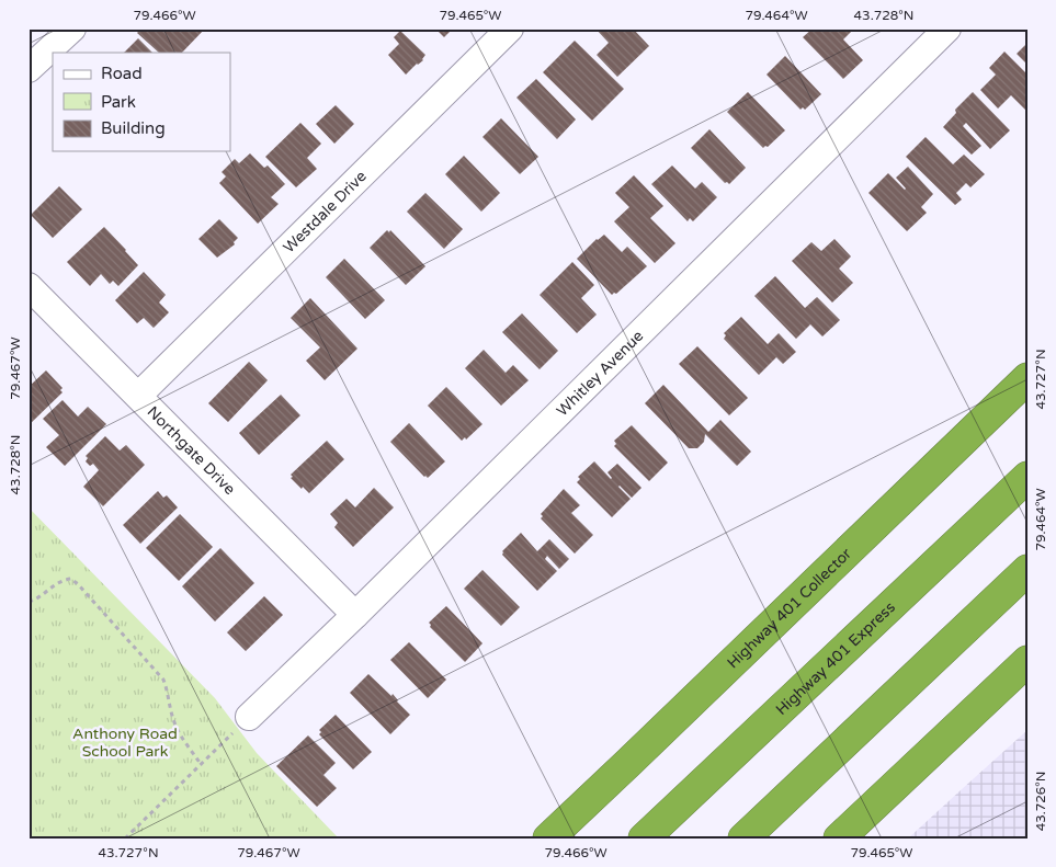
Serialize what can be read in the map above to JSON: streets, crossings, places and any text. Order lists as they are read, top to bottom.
{
  "streets": {
    "highway": ["Highway 401 Collector", "Highway 401 Express"],
    "street": ["Westdale Drive", "Whitley Avenue", "Northgate Drive"]
  },
  "crossings": [
    ["Westdale Drive", "Northgate Drive"],
    ["Whitley Avenue", "Northgate Drive"]
  ],
  "parks": ["Anthony Road School Park"],
  "legend": ["Road", "Park", "Building"],
  "coordinates": [
    "79.466°W",
    "79.465°W",
    "79.464°W",
    "43.728°N",
    "79.467°W",
    "43.727°N",
    "43.726°N"
  ]
}
